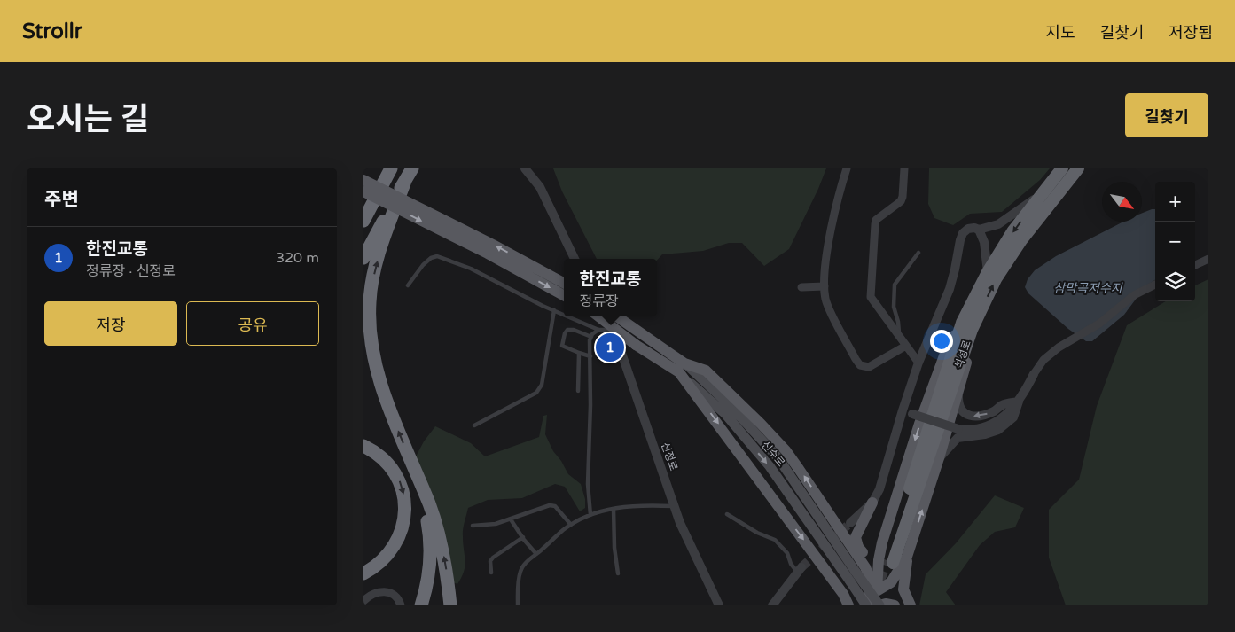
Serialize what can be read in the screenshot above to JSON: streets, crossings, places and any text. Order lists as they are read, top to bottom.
{
  "streets": {
    "highway": ["석성로"],
    "main road": ["신수로"],
    "street": ["신정로"]
  },
  "water": ["삼막곡저수지"],
  "north": "bottom right",
  "page": {
    "header": "Strollr",
    "nav": ["지도", "길찾기", "저장됨"],
    "title": "오시는 길",
    "buttons": [
      "길찾기",
      ["저장", "공유"]
    ],
    "heading": "주변",
    "map_buttons": ["+", "−"],
    "list": [
      {
        "mark": "1",
        "name": "한진교통",
        "note": "정류장 · 신정로",
        "value": "320 m"
      }
    ],
    "popup": ["한진교통", "정류장"],
    "pins": "1"
  }
}
